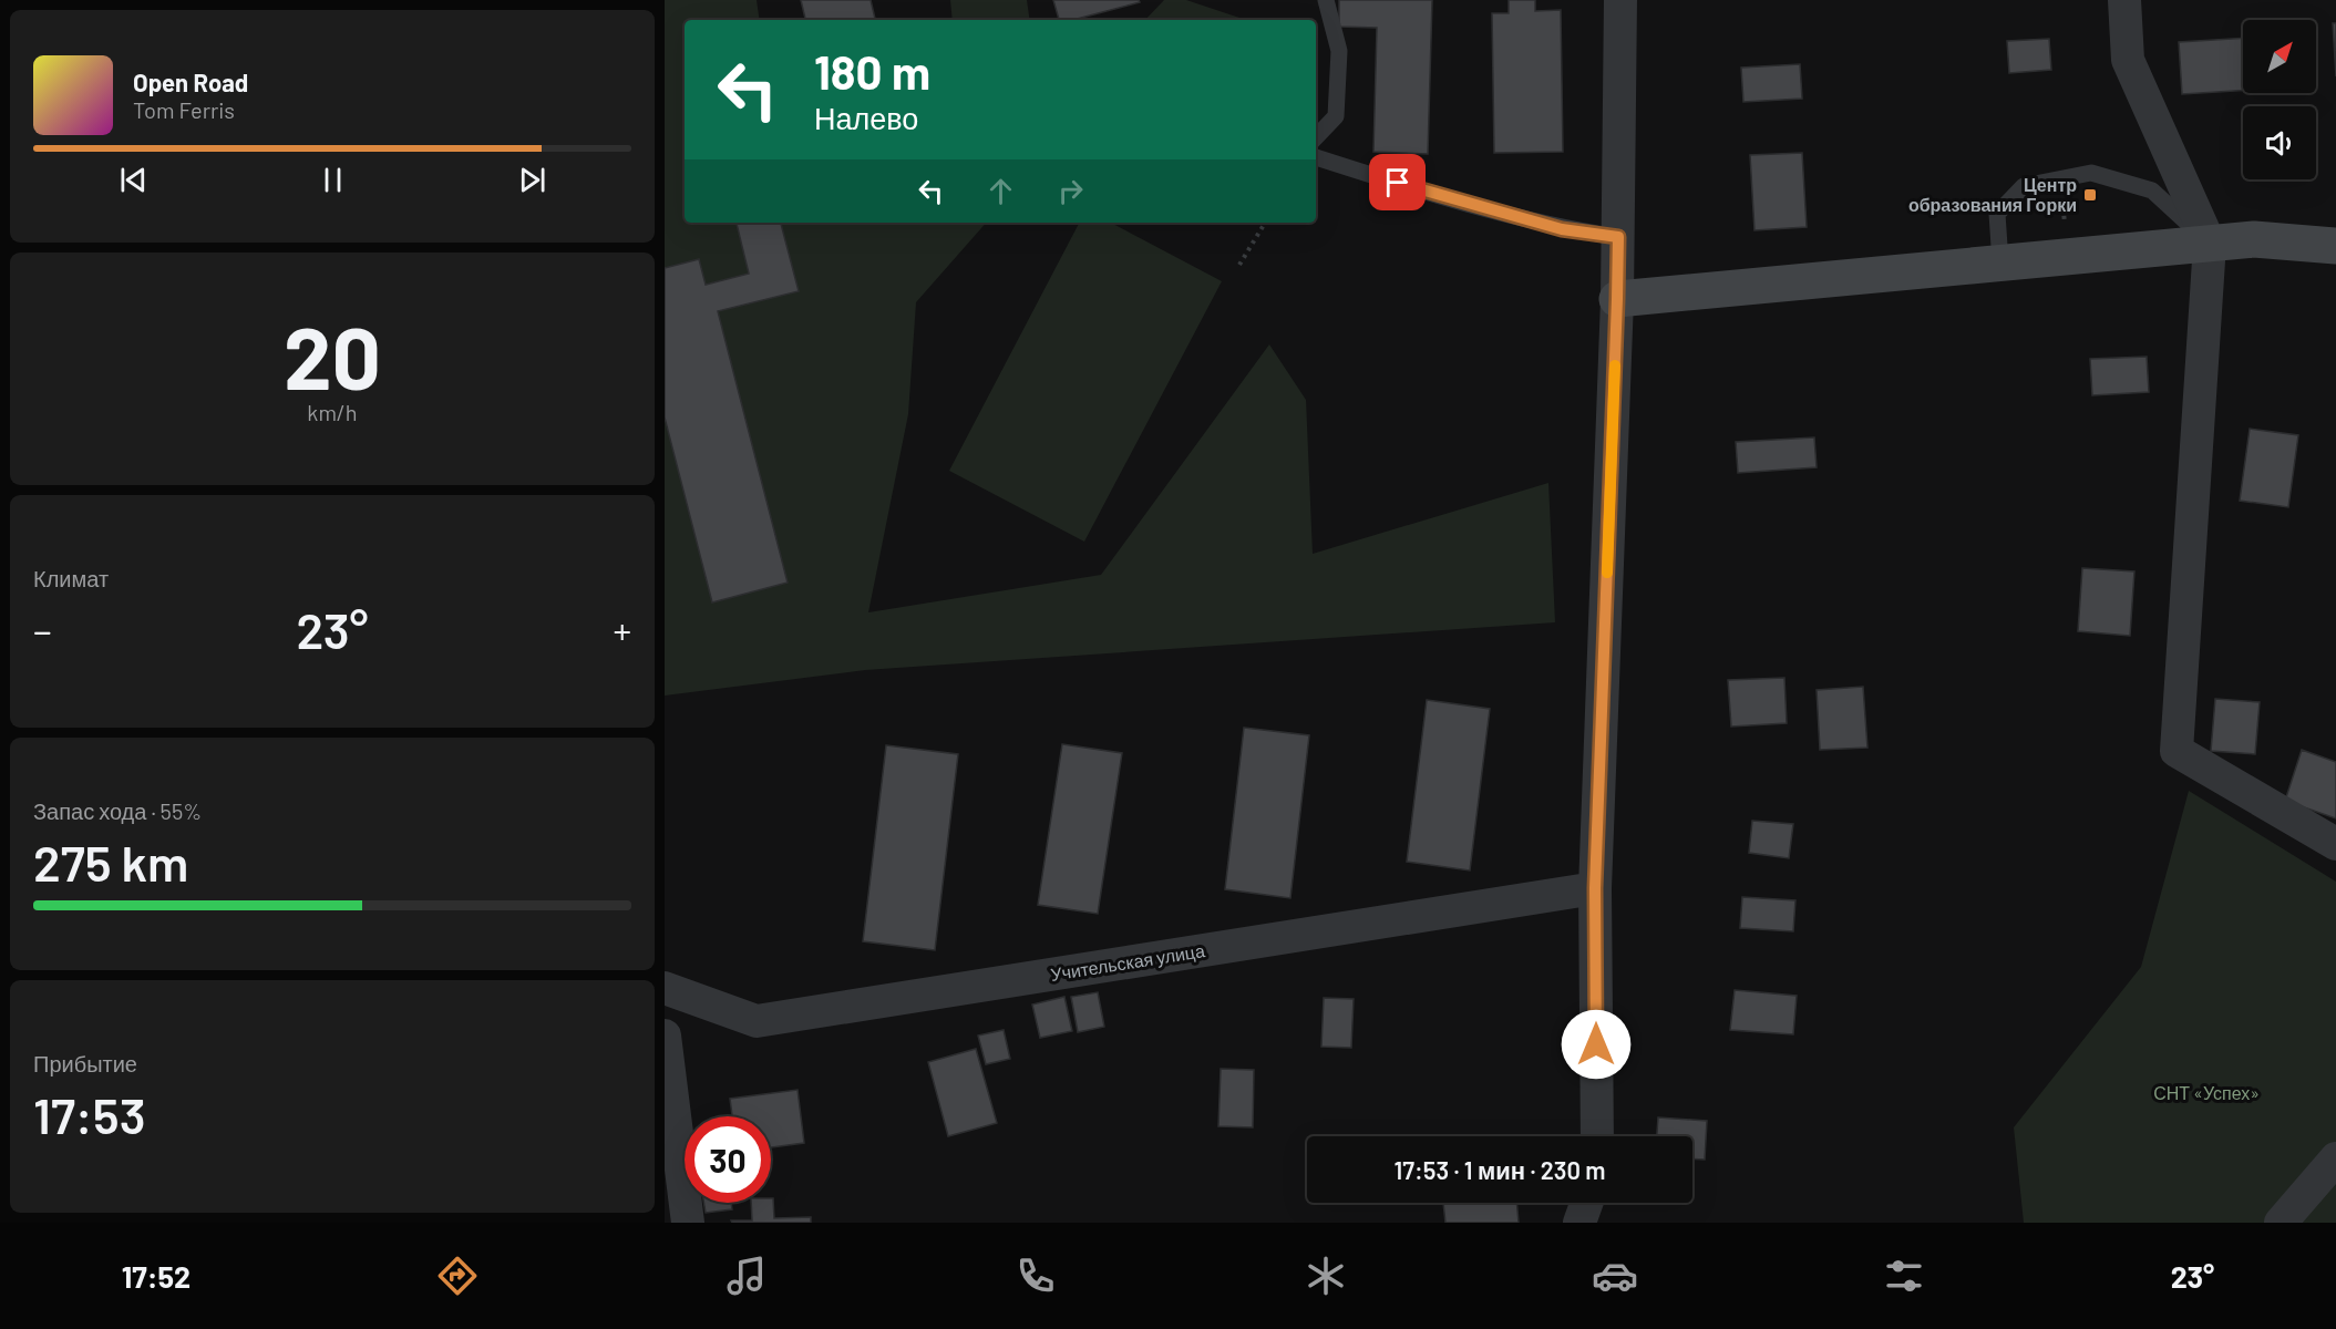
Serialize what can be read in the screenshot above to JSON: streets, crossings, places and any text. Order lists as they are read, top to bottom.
{
  "streets": {
    "street": ["Учительская улица"]
  },
  "parks": ["СНТ «Успех»"],
  "places": {
    "transit": ["Центр образования Горки"]
  },
  "north": "top right",
  "page": {
    "turn": ["180 m", "Налево"],
    "song": ["Open Road", "Tom Ferris"],
    "tile": [
      ["20", "km/h"],
      "Климат",
      ["Запас хода · 55%", "275 km"],
      ["Прибытие", "17:53"]
    ],
    "heat": ["−", "23°", "+"],
    "limit": "30",
    "trip": "17:53 · 1 мин · 230 m",
    "tabs": ["17:52", "23°"]
  }
}
